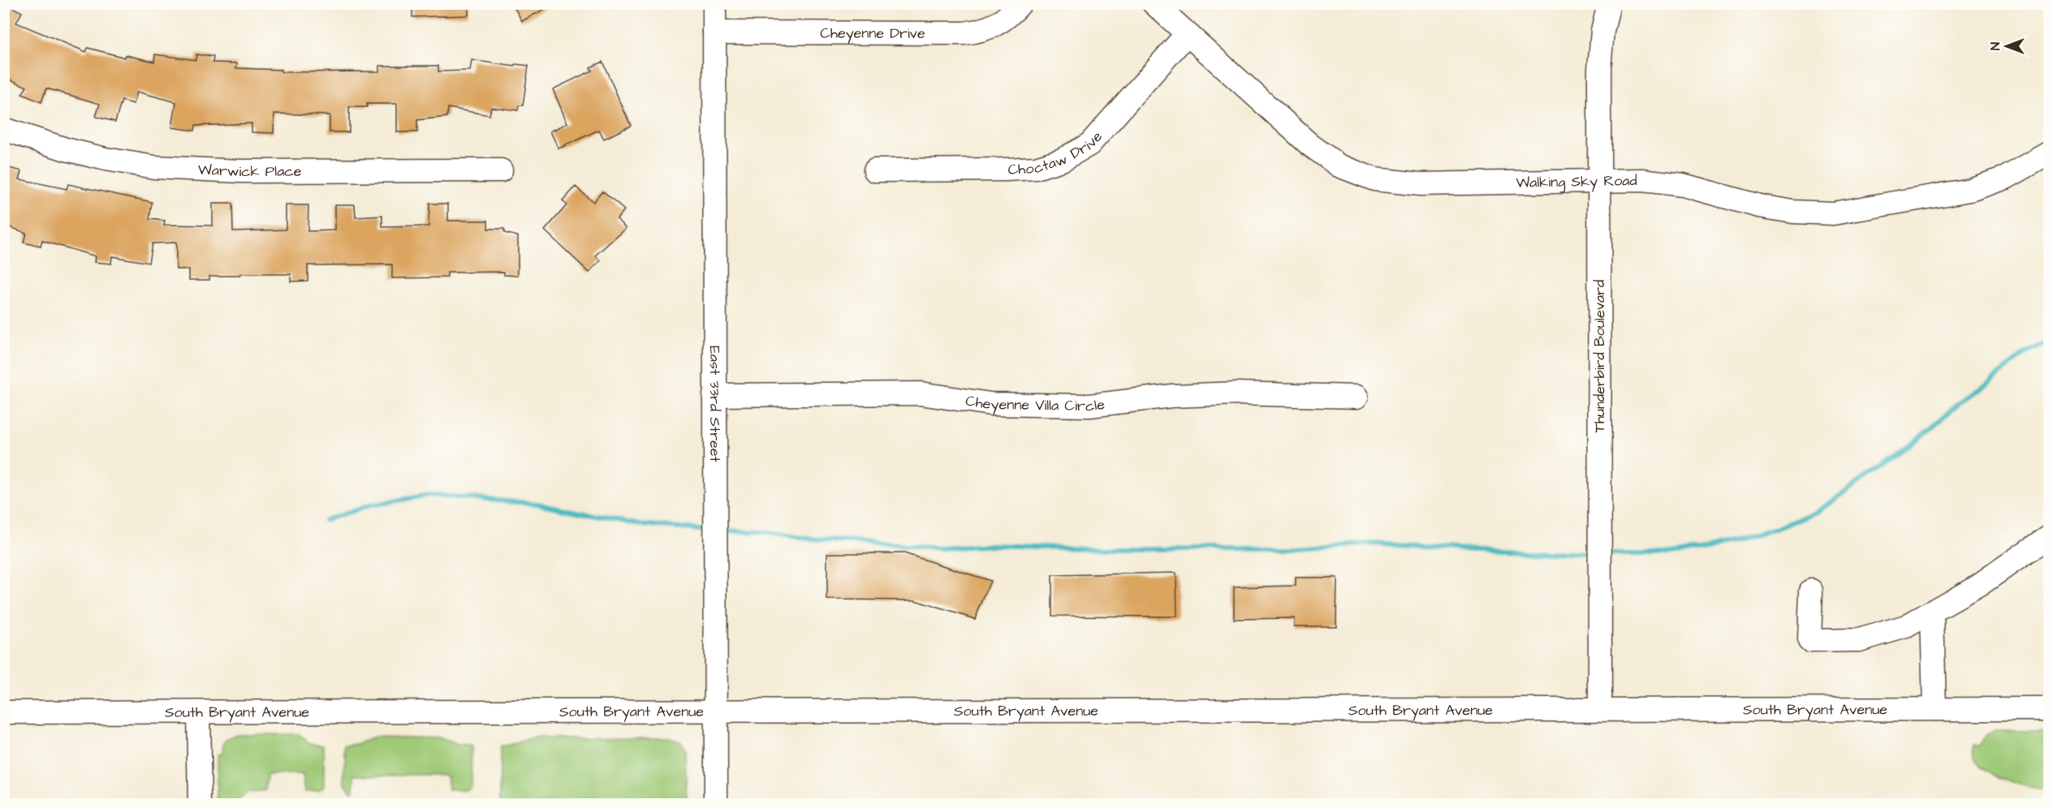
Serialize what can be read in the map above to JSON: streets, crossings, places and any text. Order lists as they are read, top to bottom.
{
  "streets": {
    "street": [
      "Cheyenne Drive",
      "Choctaw Drive",
      "Warwick Place",
      "Walking Sky Road",
      "Thunderbird Boulevard",
      "Cheyenne Villa Circle",
      "East 33rd Street",
      "South Bryant Avenue"
    ]
  },
  "crossings": [
    ["Cheyenne Drive", "East 33rd Street"],
    ["Choctaw Drive", "Walking Sky Road"],
    ["Walking Sky Road", "Thunderbird Boulevard"],
    ["Thunderbird Boulevard", "South Bryant Avenue"],
    ["Cheyenne Villa Circle", "East 33rd Street"],
    ["East 33rd Street", "South Bryant Avenue"]
  ],
  "north": "left"
}
